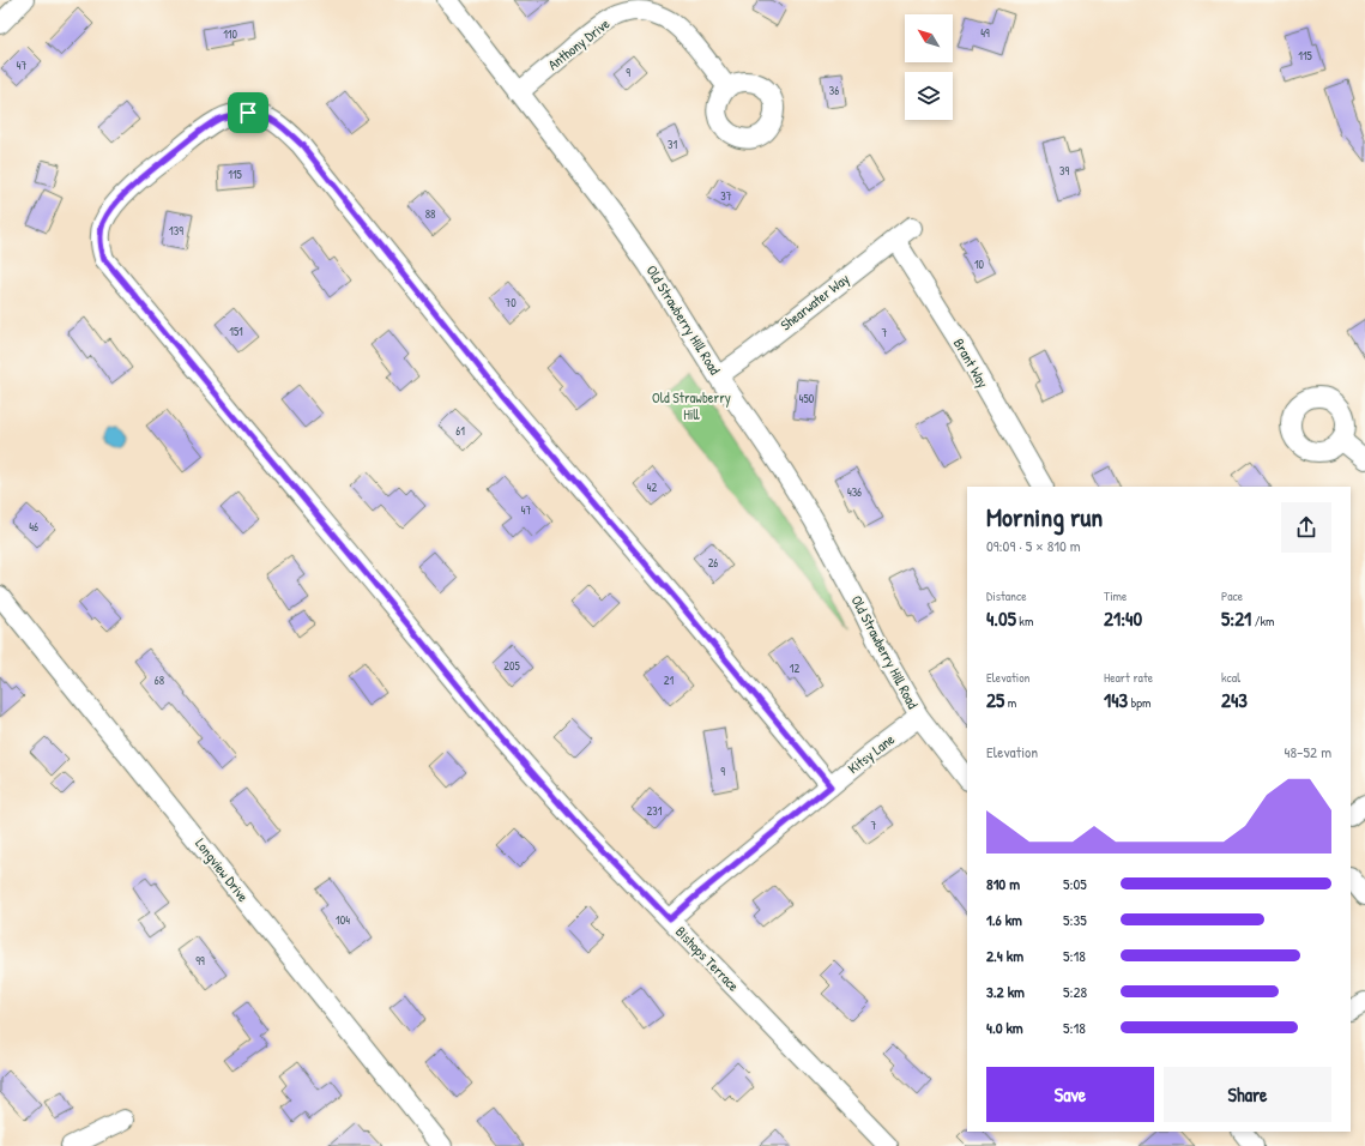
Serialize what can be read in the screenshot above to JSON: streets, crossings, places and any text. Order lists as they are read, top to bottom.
{
  "streets": {
    "street": [
      "Anthony Drive",
      "Shearwater Way",
      "Old Strawberry Hill Road",
      "Brant Way",
      "Kitsy Lane",
      "Longview Drive",
      "Bishops Terrace"
    ]
  },
  "crossings": [
    ["Anthony Drive", "Old Strawberry Hill Road"],
    ["Shearwater Way", "Old Strawberry Hill Road"],
    ["Shearwater Way", "Brant Way"],
    ["Old Strawberry Hill Road", "Kitsy Lane"],
    ["Kitsy Lane", "Bishops Terrace"]
  ],
  "parks": ["Old Strawberry Hill"],
  "house_numbers": [
    "49",
    "110",
    "115",
    "47",
    "9",
    "36",
    "31",
    "39",
    "115",
    "37",
    "88",
    "139",
    "10",
    "70",
    "151",
    "7",
    "450",
    "61",
    "42",
    "436",
    "47",
    "46",
    "26",
    "205",
    "12",
    "68",
    "21",
    "9",
    "231",
    "7",
    "104",
    "99"
  ],
  "north": "top left",
  "page": {
    "heading": ["Morning run", "09:09 · 5 × 810 m"],
    "stats": [
      ["Distance", "4.05 km"],
      ["Time", "21:40"],
      ["Pace", "5:21 /km"],
      ["Elevation", "25 m"],
      ["Heart rate", "143 bpm"],
      ["kcal", "243"]
    ],
    "chart": ["Elevation", "48–52 m"],
    "list": [
      {
        "name": "810 m",
        "note": "5:05"
      },
      {
        "name": "1.6 km",
        "note": "5:35"
      },
      {
        "name": "2.4 km",
        "note": "5:18"
      },
      {
        "name": "3.2 km",
        "note": "5:28"
      },
      {
        "name": "4.0 km",
        "note": "5:18"
      }
    ],
    "buttons": ["Save", "Share"]
  }
}
